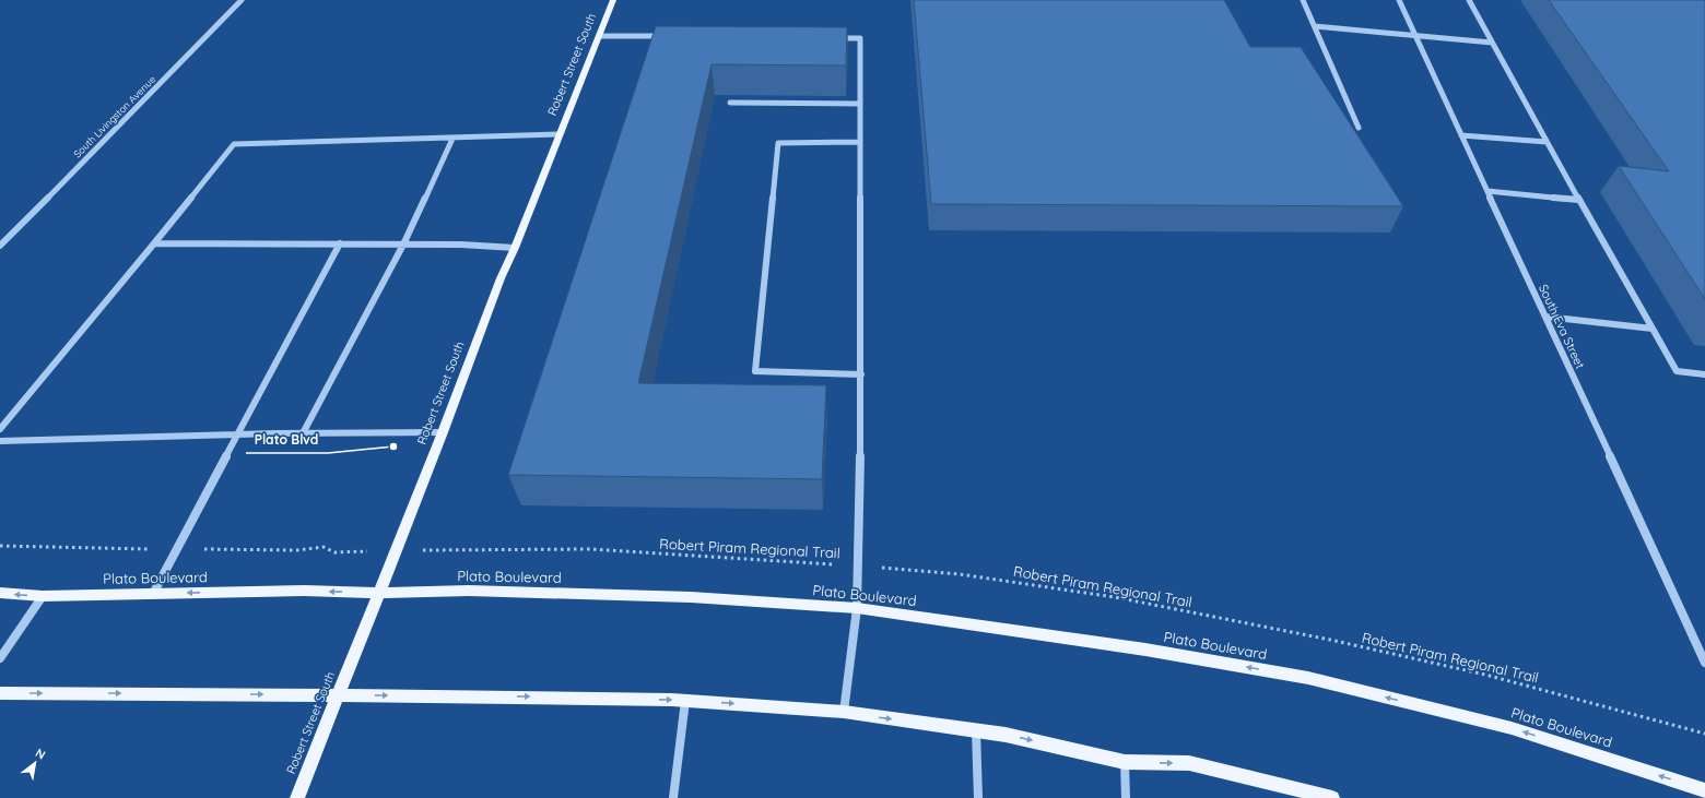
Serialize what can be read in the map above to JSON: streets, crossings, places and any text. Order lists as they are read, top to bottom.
{
  "streets": {
    "main road": ["Robert Street South", "Plato Boulevard"],
    "street": ["South Livingston Avenue", "South Eva Street"],
    "path": ["Robert Piram Regional Trail"]
  },
  "crossings": [
    ["Robert Street South", "Plato Boulevard"]
  ],
  "one_way": ["Plato Boulevard"],
  "places": ["Plato Blvd"],
  "north": "top right"
}
